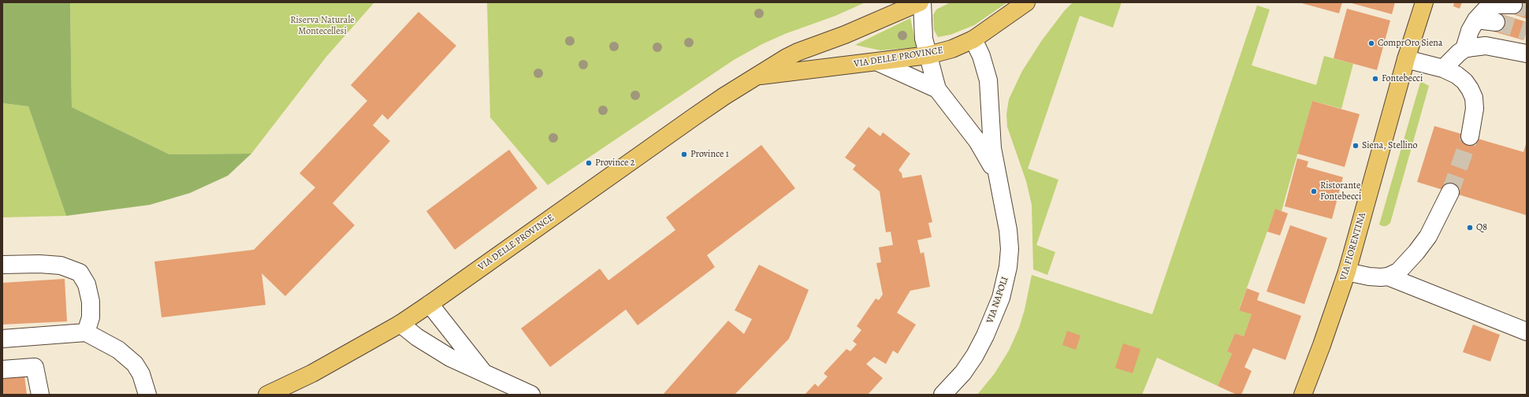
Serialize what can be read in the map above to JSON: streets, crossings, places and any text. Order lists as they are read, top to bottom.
{
  "streets": {
    "main road": ["VIA DELLE PROVINCE", "VIA FIORENTINA"],
    "street": ["VIA NAPOLI"]
  },
  "crossings": [
    ["VIA DELLE PROVINCE", "VIA NAPOLI"]
  ],
  "parks": ["Riserva Naturale Montecellesi"],
  "places": [
    "ComprOro Siena",
    "Fontebecci",
    "Siena, Stellino",
    "Province 1",
    "Province 2",
    "Ristorante Fontebecci",
    "Q8"
  ]
}
